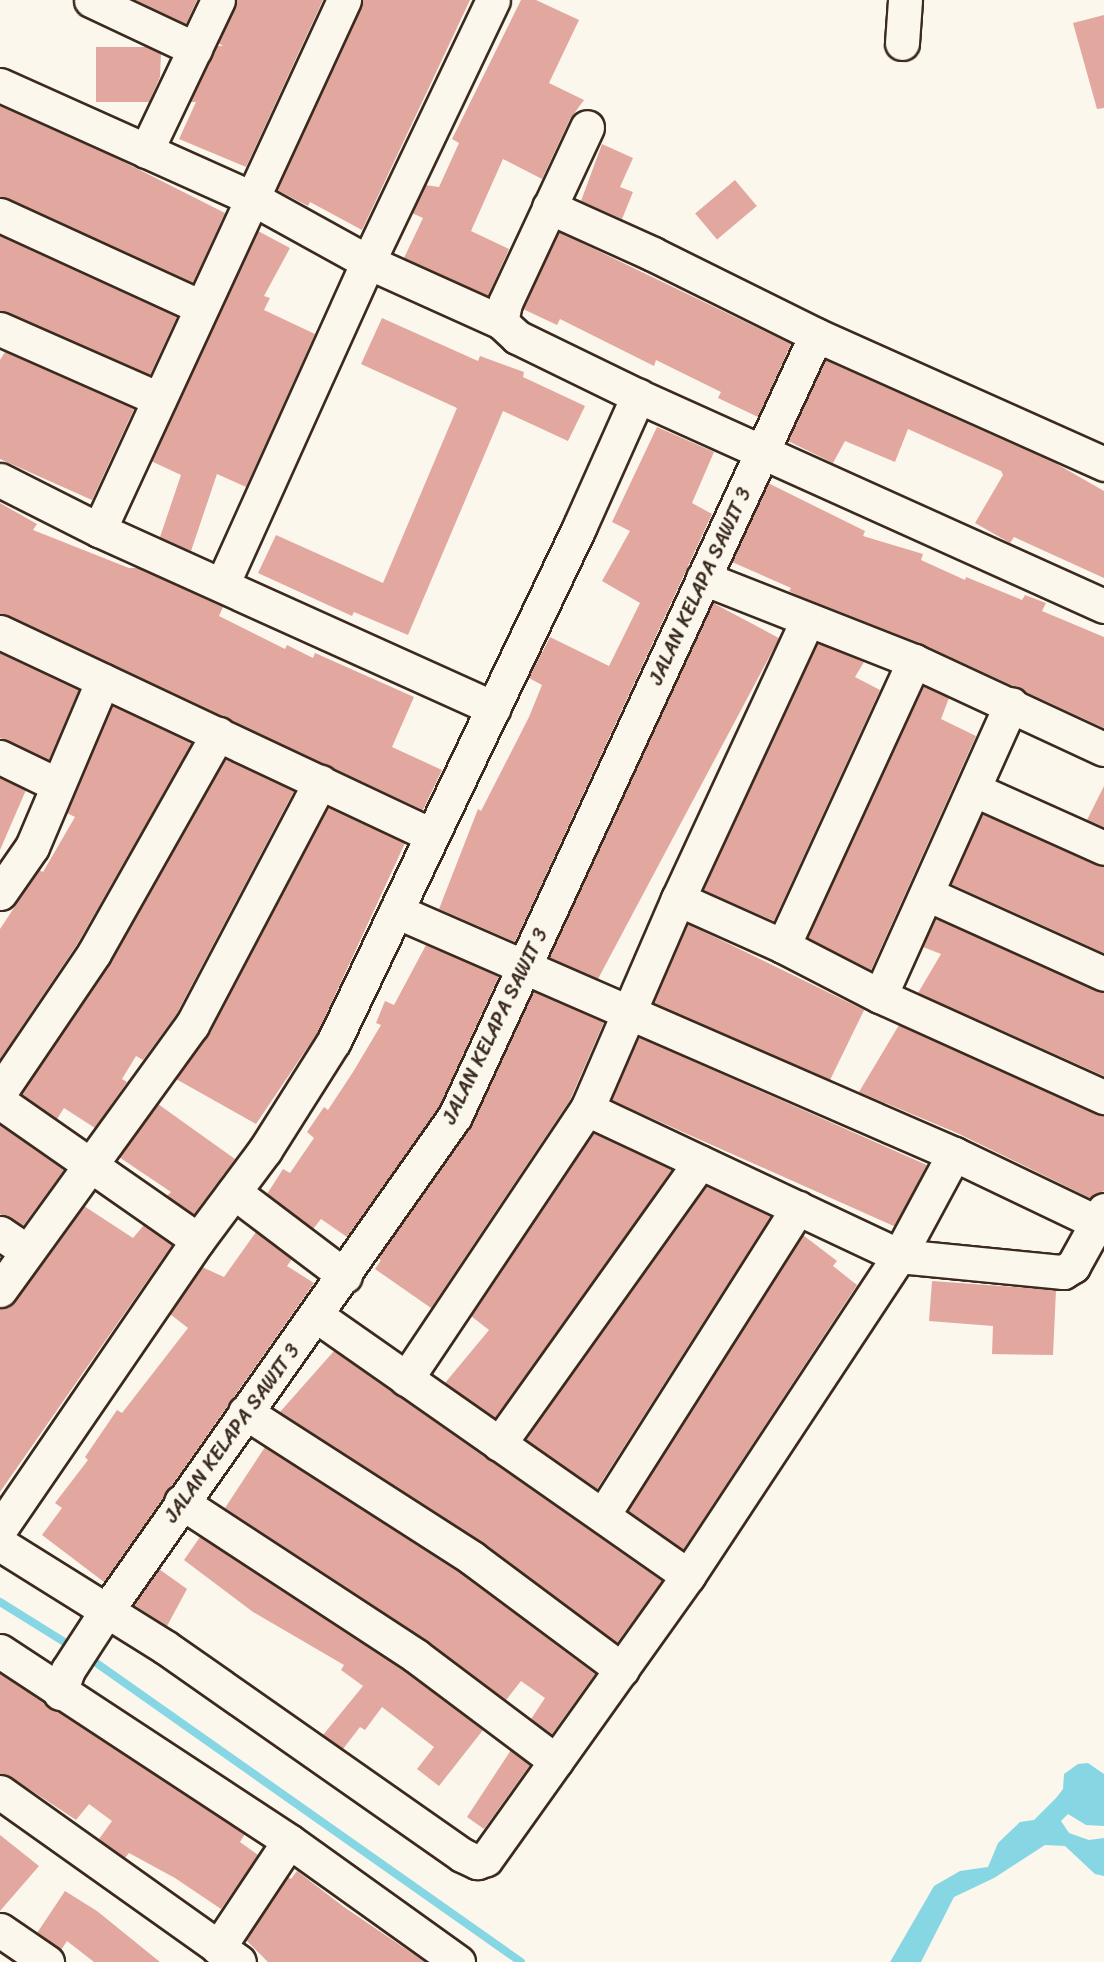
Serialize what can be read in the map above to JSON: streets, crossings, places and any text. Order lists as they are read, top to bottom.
{
  "streets": {
    "street": ["JALAN KELAPA SAWIT 3"]
  }
}
